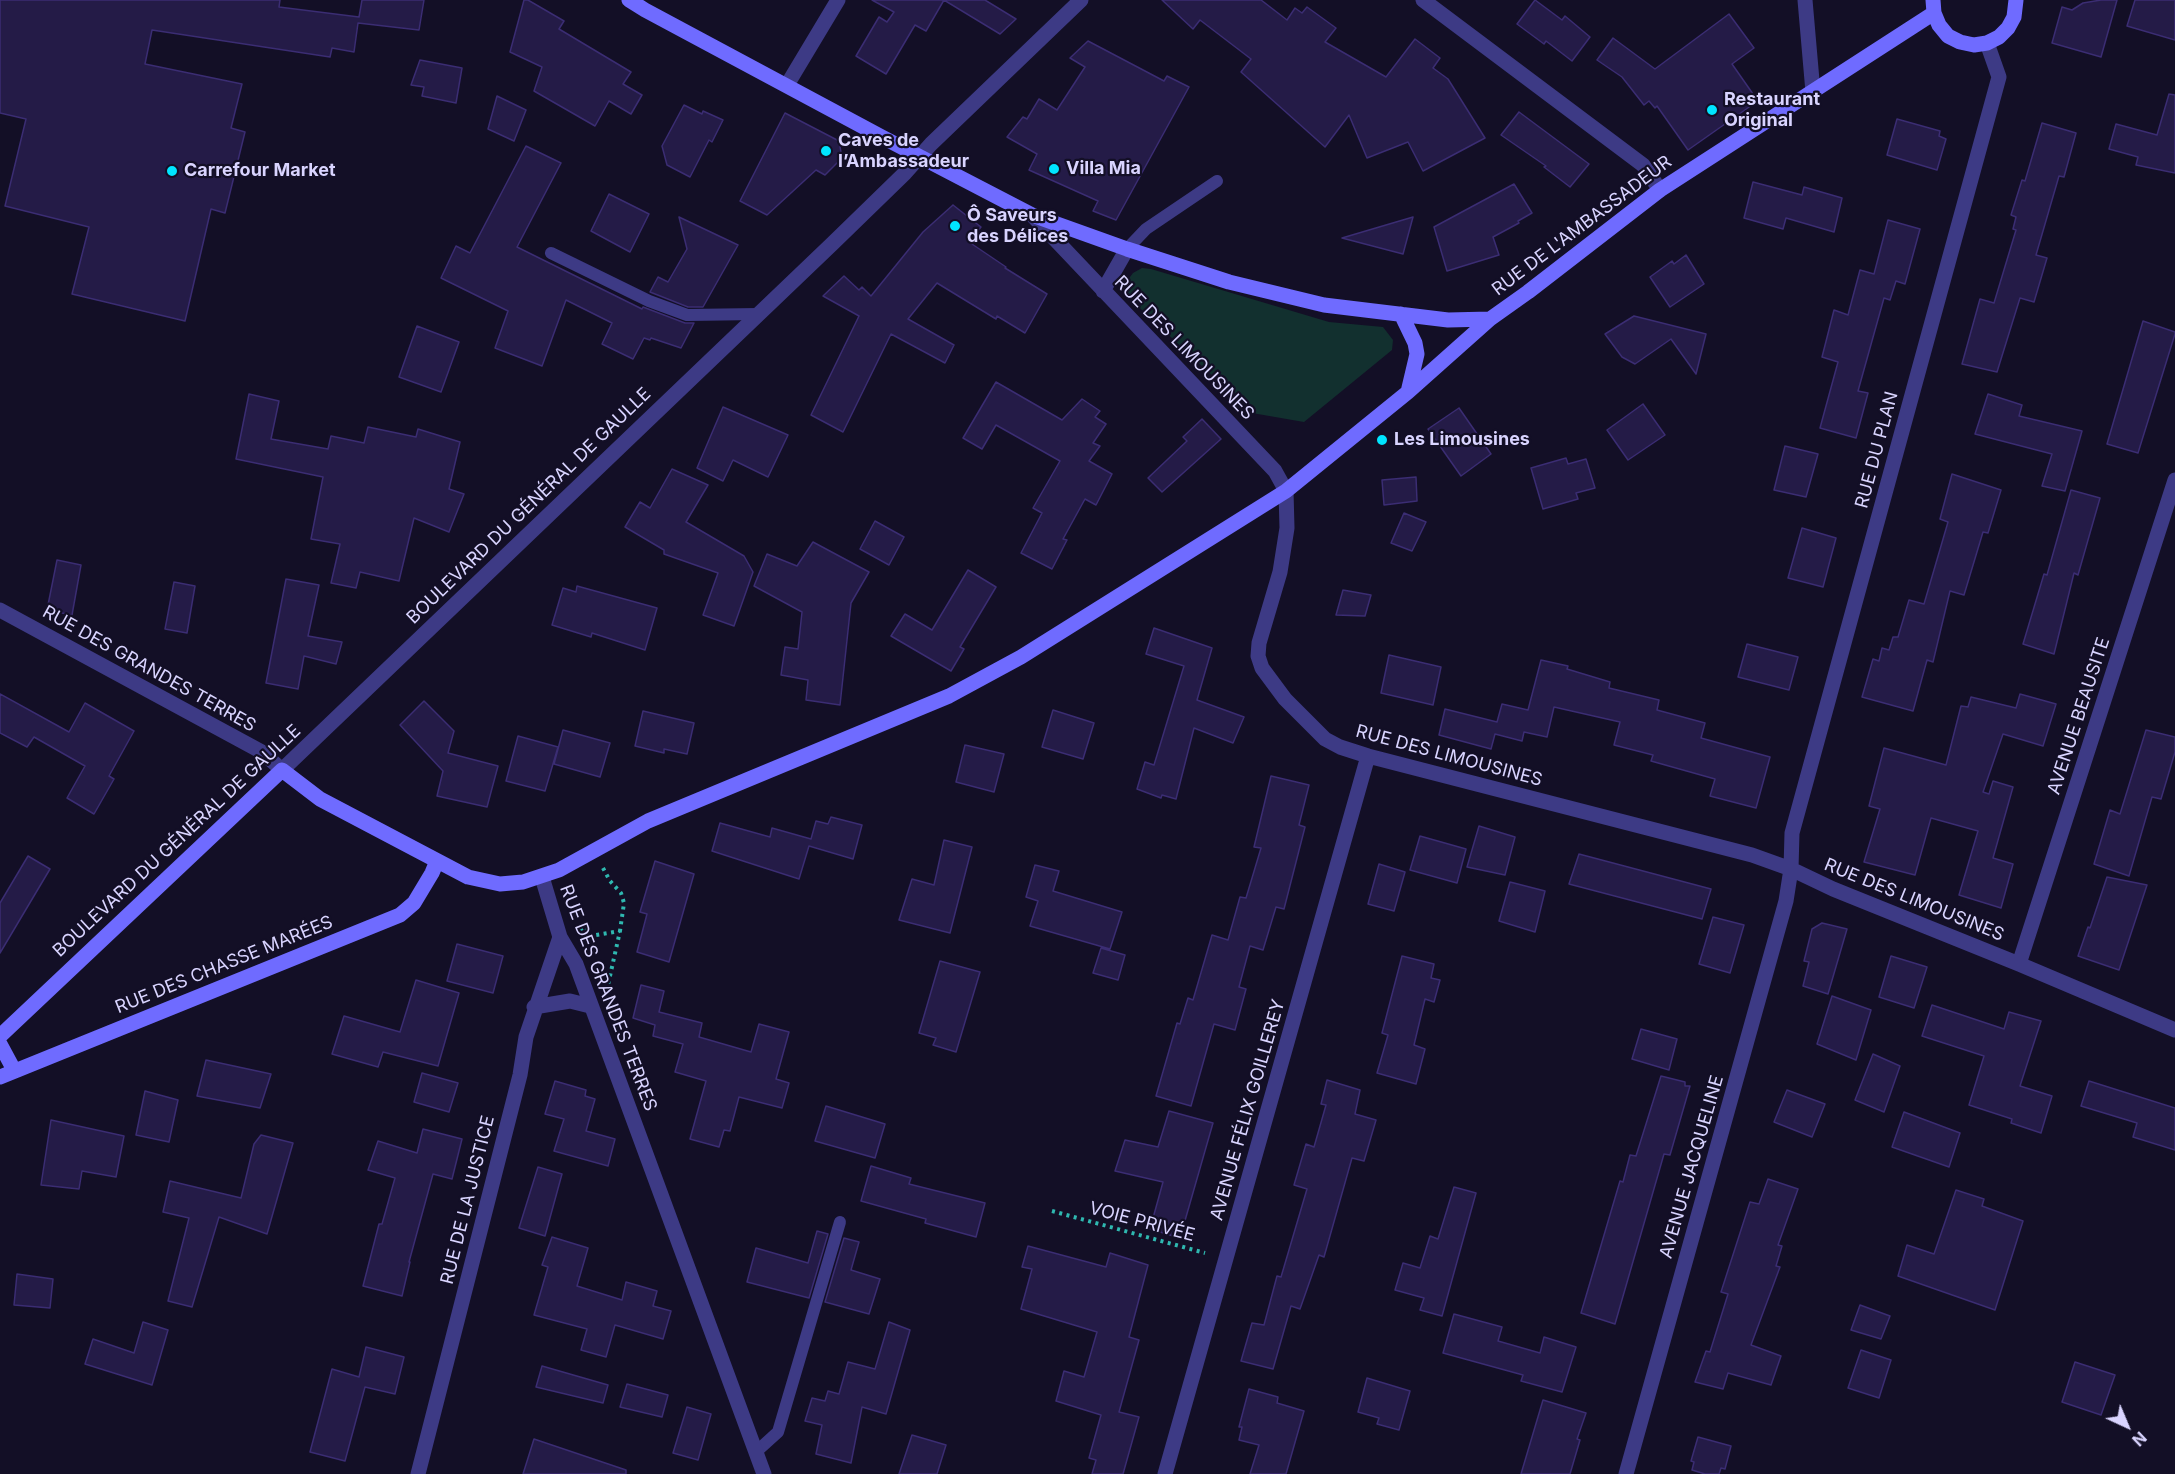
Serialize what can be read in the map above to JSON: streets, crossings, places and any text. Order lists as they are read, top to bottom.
{
  "streets": {
    "main road": [
      "RUE DE L'AMBASSADEUR",
      "BOULEVARD DU GÉNÉRAL DE GAULLE",
      "RUE DES GRANDES TERRES",
      "RUE DES CHASSE MARÉES"
    ],
    "street": [
      "RUE DES LIMOUSINES",
      "RUE DU PLAN",
      "AVENUE BEAUSITE",
      "AVENUE FÉLIX GOILLEREY",
      "AVENUE JACQUELINE",
      "RUE DE LA JUSTICE"
    ],
    "path": ["VOIE PRIVÉE"]
  },
  "crossings": [
    ["RUE DE L'AMBASSADEUR", "RUE DES LIMOUSINES"],
    ["RUE DE L'AMBASSADEUR", "BOULEVARD DU GÉNÉRAL DE GAULLE"],
    ["RUE DES LIMOUSINES", "RUE DU PLAN"],
    ["RUE DES LIMOUSINES", "AVENUE BEAUSITE"],
    ["RUE DES LIMOUSINES", "AVENUE FÉLIX GOILLEREY"],
    ["RUE DES LIMOUSINES", "AVENUE JACQUELINE"],
    ["RUE DU PLAN", "AVENUE JACQUELINE"],
    ["BOULEVARD DU GÉNÉRAL DE GAULLE", "RUE DES GRANDES TERRES"],
    ["RUE DES GRANDES TERRES", "RUE DES CHASSE MARÉES"],
    ["RUE DES GRANDES TERRES", "RUE DE LA JUSTICE"],
    ["AVENUE FÉLIX GOILLEREY", "VOIE PRIVÉE"]
  ],
  "places": [
    "Restaurant Original",
    "Caves de l’Ambassadeur",
    "Villa Mia",
    "Carrefour Market",
    "Ô Saveurs des Délices",
    "Les Limousines"
  ],
  "north": "bottom right"
}
